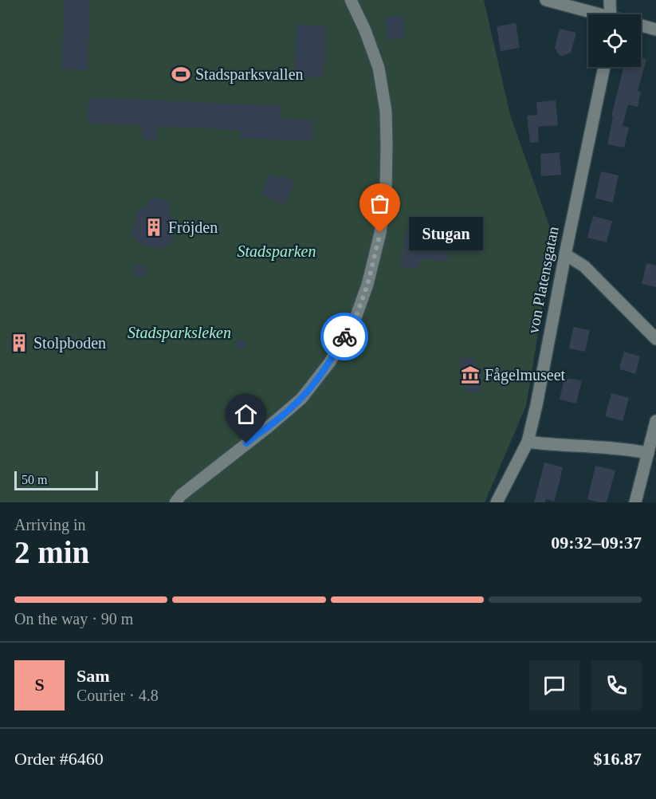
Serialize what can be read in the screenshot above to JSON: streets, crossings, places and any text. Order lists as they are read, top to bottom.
{
  "streets": {
    "street": ["von Platensgatan"]
  },
  "parks": ["Stadsparken", "Stadsparksleken"],
  "places": {
    "sports": ["Stadsparksvallen"],
    "building": ["Fröjden", "Stolpboden"],
    "other": ["Stugan"],
    "museum": ["Fågelmuseet"]
  },
  "scale_bar": "50 m",
  "page": {
    "bubble": "Stugan",
    "scale": "50 m",
    "heading": ["2 min", "Arriving in", "09:32–09:37"],
    "panel": [
      "Sam",
      "Courier · 4.8",
      "Order #6460",
      "$16.87"
    ],
    "bar": "On the way · 90 m",
    "round": "S"
  }
}
